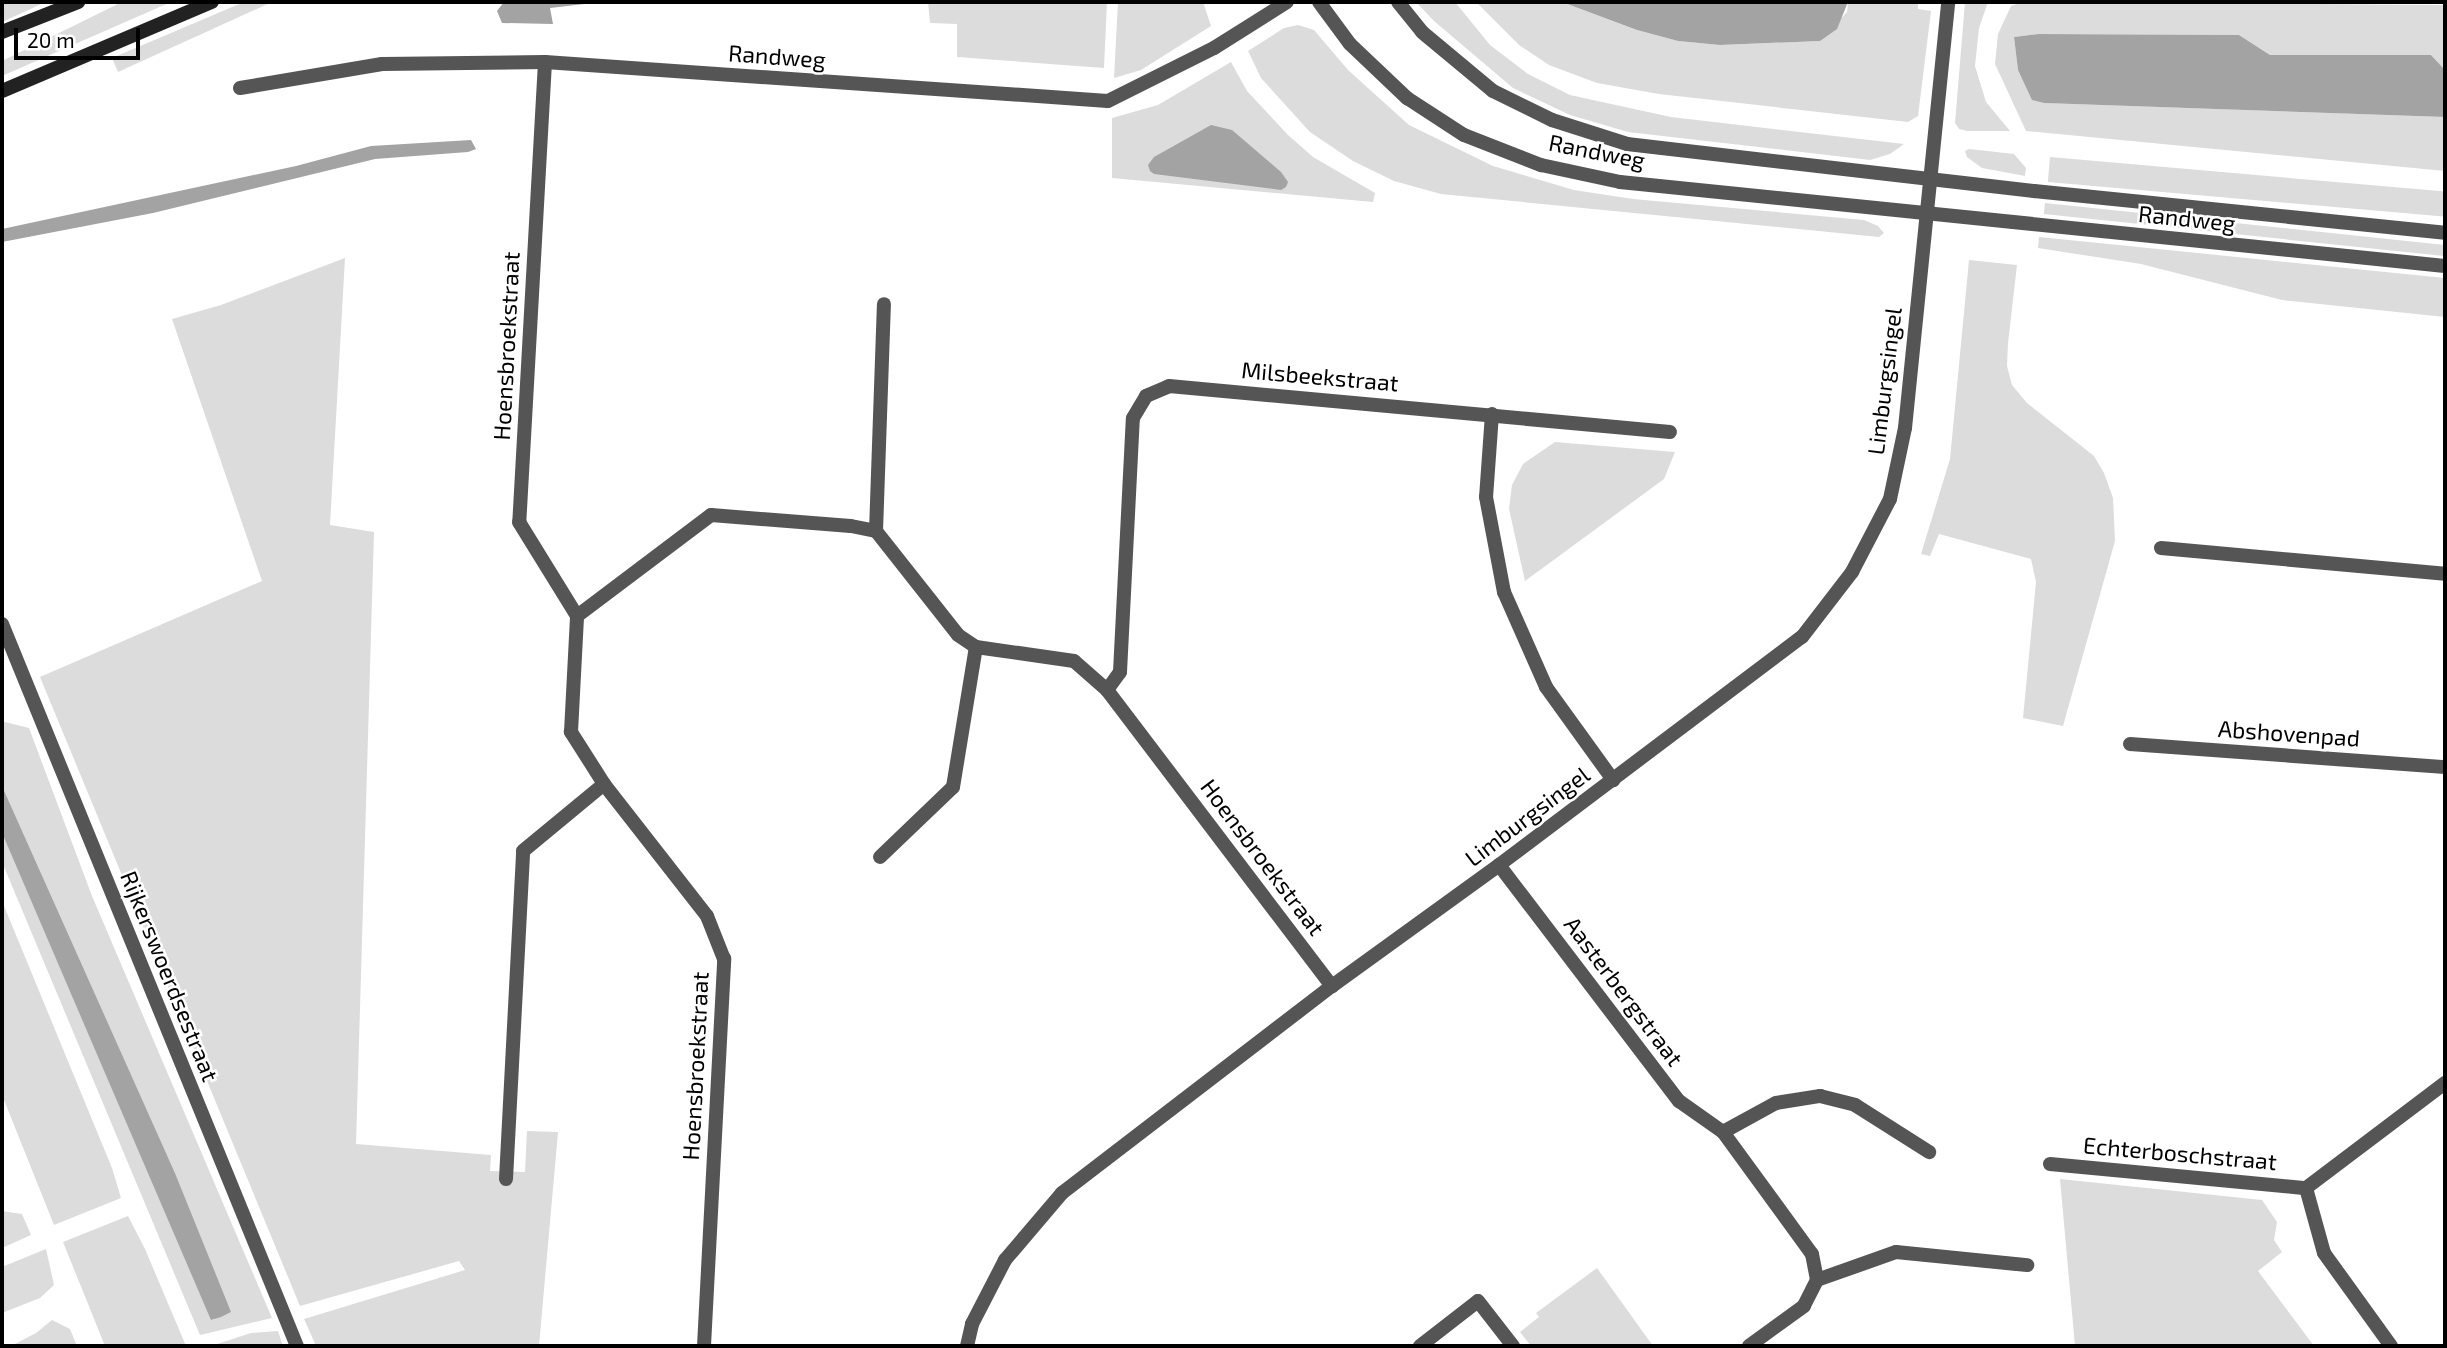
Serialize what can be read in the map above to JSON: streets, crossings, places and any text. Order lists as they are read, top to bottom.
{
  "streets": {
    "street": [
      "Randweg",
      "Hoensbroekstraat",
      "Milsbeekstraat",
      "Limburgsingel",
      "Abshovenpad",
      "Rijkerswoerdsestraat",
      "Aasterbergstraat",
      "Echterboschstraat"
    ]
  },
  "crossings": [
    ["Randweg", "Hoensbroekstraat"],
    ["Randweg", "Limburgsingel"],
    ["Hoensbroekstraat", "Milsbeekstraat"],
    ["Hoensbroekstraat", "Limburgsingel"],
    ["Limburgsingel", "Aasterbergstraat"]
  ],
  "scale_bar": "20 m"
}
